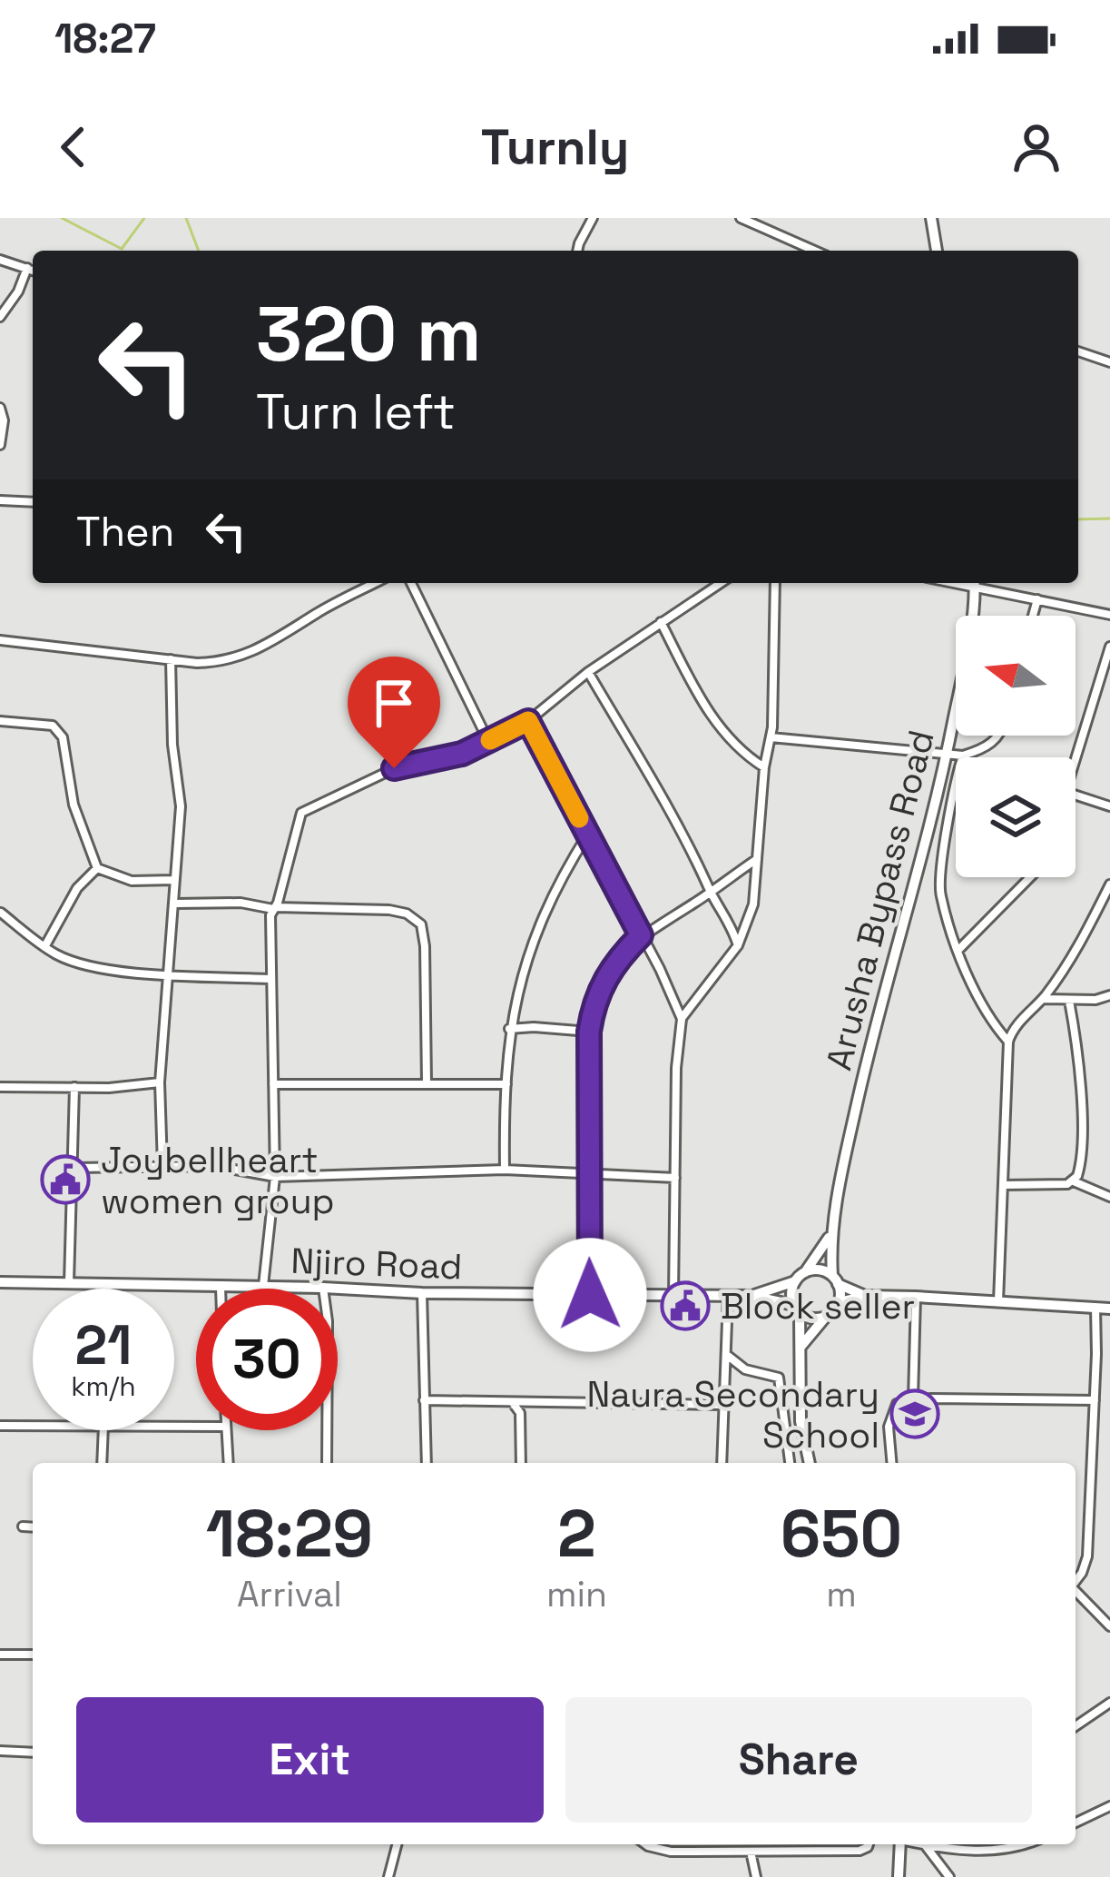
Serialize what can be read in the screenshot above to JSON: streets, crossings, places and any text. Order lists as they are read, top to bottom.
{
  "streets": {
    "main road": ["Arusha Bypass Road", "Njiro Road"]
  },
  "crossings": [
    ["Arusha Bypass Road", "Njiro Road"]
  ],
  "places": {
    "public building": ["Joybellheart women group", "Block seller"],
    "school or university": ["Naura Secondary School"]
  },
  "north": "left",
  "page": {
    "status": "18:27",
    "header": "Turnly",
    "turn": ["320 m", "Turn left"],
    "then": "Then",
    "speed": "21 km/h",
    "limit": "30",
    "eta": [
      "18:29",
      "Arrival",
      "2",
      "min",
      "650",
      "m"
    ],
    "buttons": ["Exit", "Share"]
  }
}
